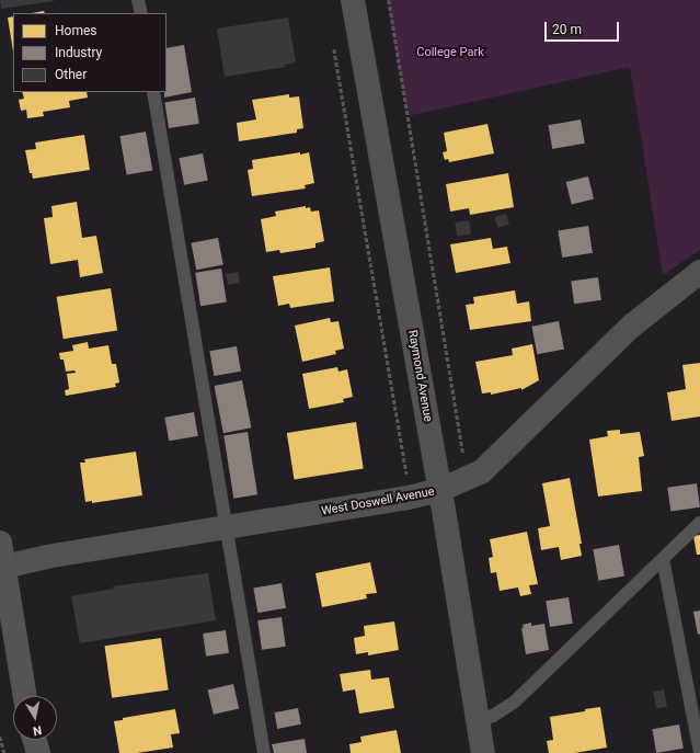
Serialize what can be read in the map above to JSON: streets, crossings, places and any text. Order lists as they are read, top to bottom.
{
  "streets": {
    "street": ["Raymond Avenue", "West Doswell Avenue"]
  },
  "crossings": [
    ["Raymond Avenue", "West Doswell Avenue"]
  ],
  "parks": ["College Park"],
  "legend": ["Homes", "Industry", "Other"],
  "scale_bar": "20 m",
  "north": "bottom"
}
